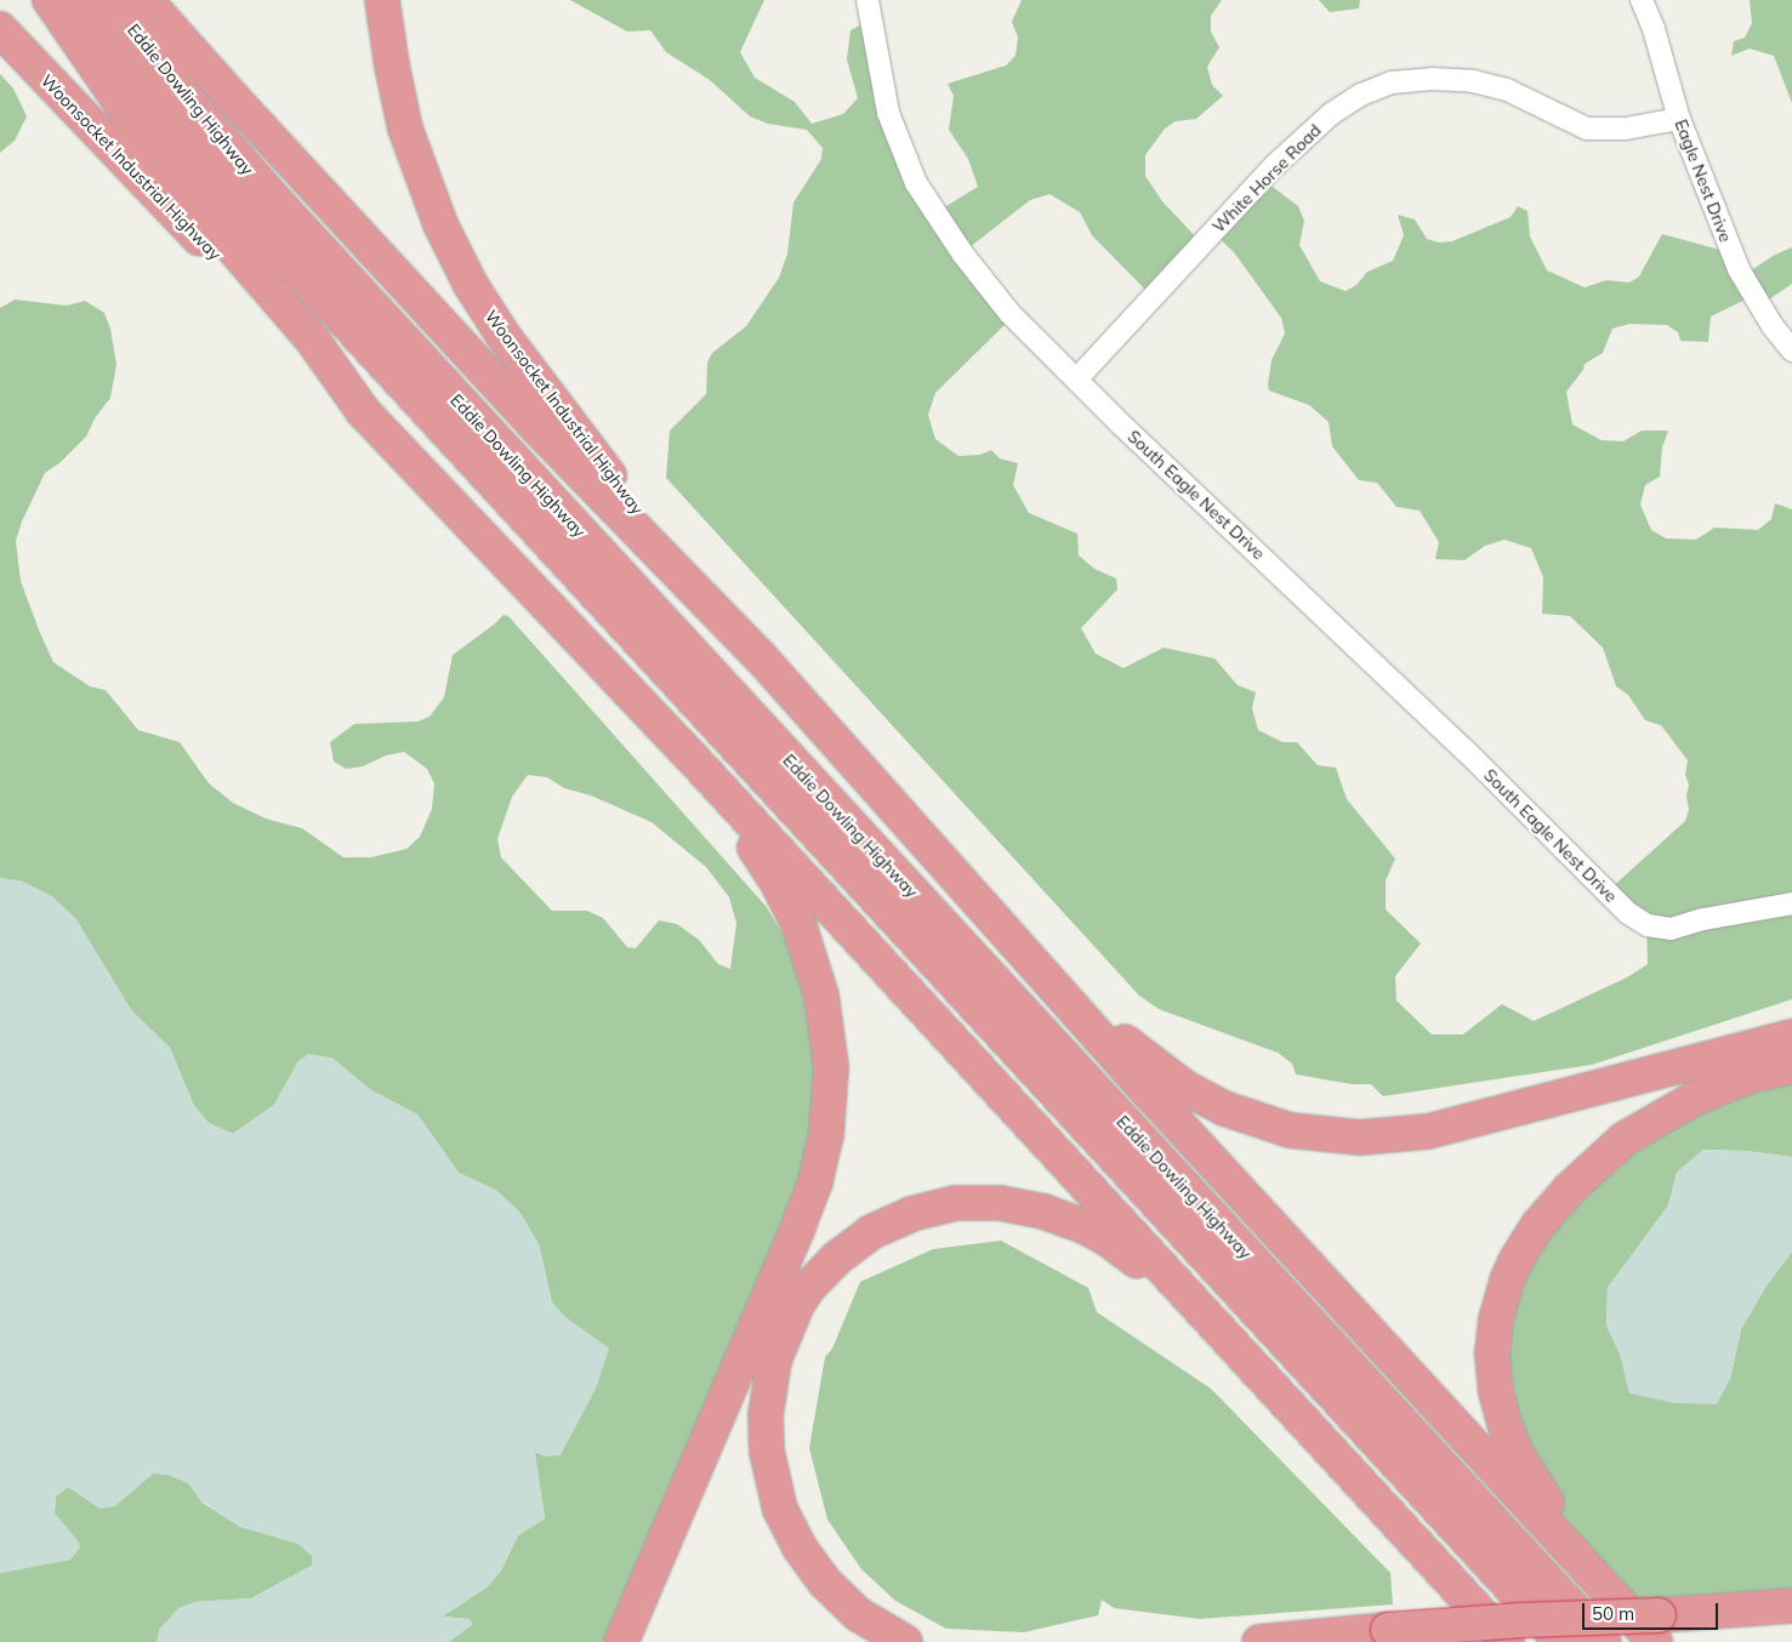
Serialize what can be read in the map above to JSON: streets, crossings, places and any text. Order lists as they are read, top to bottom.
{
  "streets": {
    "highway": ["Eddie Dowling Highway", "Woonsocket Industrial Highway"],
    "street": ["White Horse Road", "Eagle Nest Drive", "South Eagle Nest Drive"]
  },
  "crossings": [
    ["White Horse Road", "Eagle Nest Drive"],
    ["White Horse Road", "South Eagle Nest Drive"]
  ],
  "scale_bar": "50 m"
}
